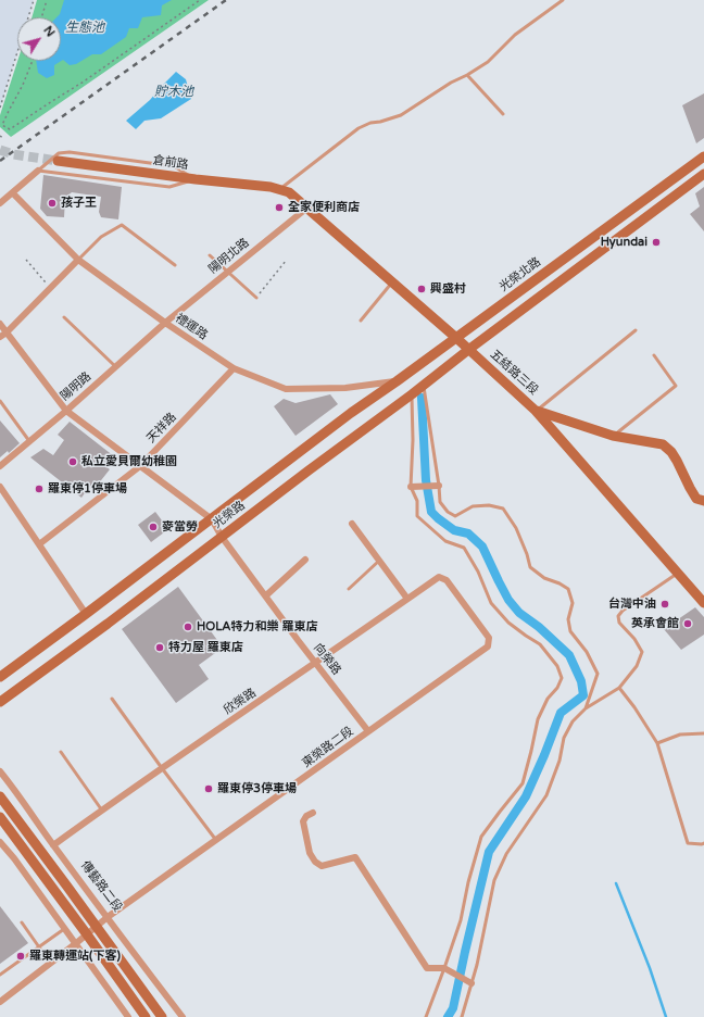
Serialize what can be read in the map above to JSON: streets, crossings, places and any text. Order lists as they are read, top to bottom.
{
  "streets": {
    "street": [
      "倉前路",
      "陽明北路",
      "光榮北路",
      "禮運路",
      "五結路三段",
      "陽明路",
      "天祥路",
      "光榮路",
      "向榮路",
      "欣榮路",
      "東榮路二段",
      "傳藝路二段"
    ]
  },
  "crossings": [
    ["倉前路", "五結路三段"],
    ["陽明北路", "禮運路"],
    ["陽明北路", "五結路三段"],
    ["陽明北路", "陽明路"],
    ["光榮北路", "禮運路"],
    ["光榮北路", "五結路三段"],
    ["光榮北路", "光榮路"],
    ["禮運路", "陽明路"],
    ["禮運路", "天祥路"],
    ["光榮路", "向榮路"],
    ["向榮路", "欣榮路"],
    ["向榮路", "東榮路二段"],
    ["欣榮路", "東榮路二段"],
    ["欣榮路", "傳藝路二段"],
    ["東榮路二段", "傳藝路二段"]
  ],
  "water": ["生態池", "貯木池"],
  "places": [
    "孩子王",
    "全家便利商店",
    "Hyundai",
    "興盛村",
    "私立愛貝爾幼稚園",
    "羅東停1停車場",
    "麥當勞",
    "台灣中油",
    "英承會館",
    "HOLA特力和樂 羅東店",
    "特力屋 羅東店",
    "羅東停3停車場",
    "羅東轉運站(下客)"
  ],
  "north": "top right"
}
